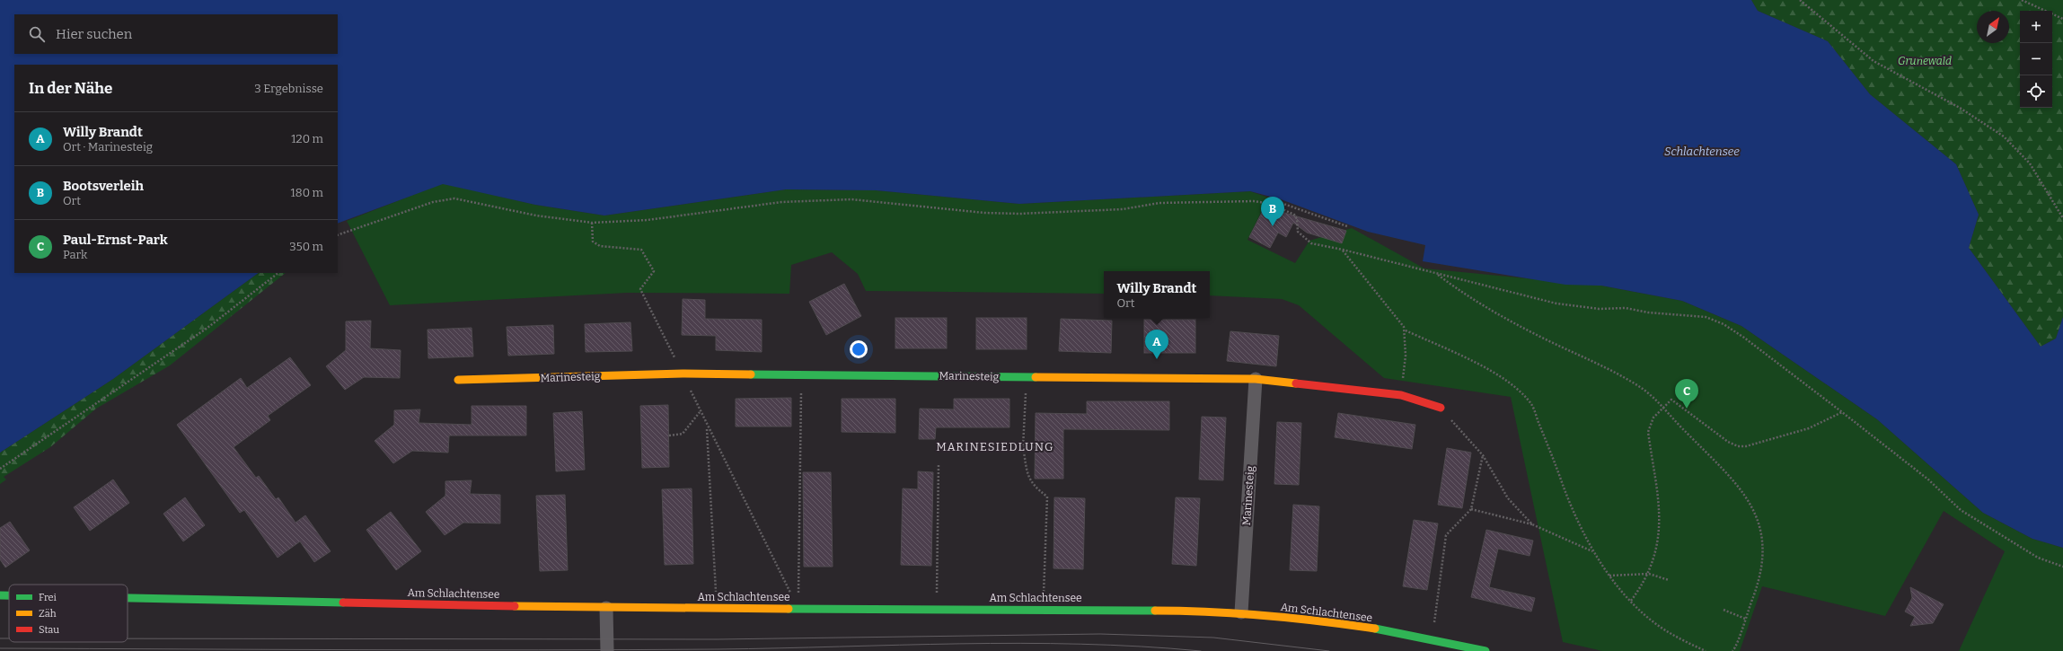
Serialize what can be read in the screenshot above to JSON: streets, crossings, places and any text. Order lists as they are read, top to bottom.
{
  "streets": {
    "street": ["Marinesteig", "Am Schlachtensee"]
  },
  "crossings": [
    ["Marinesteig", "Am Schlachtensee"]
  ],
  "districts": ["MARINESIEDLUNG"],
  "water": ["Schlachtensee"],
  "parks": ["Grunewald"],
  "legend": ["Frei", "Zäh", "Stau"],
  "north": "top right",
  "page": {
    "map_buttons": ["+", "−"],
    "search": "Hier suchen",
    "heading": ["In der Nähe", "3 Ergebnisse"],
    "list": [
      {
        "mark": "A",
        "name": "Willy Brandt",
        "note": "Ort · Marinesteig",
        "value": "120 m"
      },
      {
        "mark": "B",
        "name": "Bootsverleih",
        "note": "Ort",
        "value": "180 m"
      },
      {
        "mark": "C",
        "name": "Paul-Ernst-Park",
        "note": "Park",
        "value": "350 m"
      }
    ],
    "pins": ["B", "A", "C"],
    "popup": ["Willy Brandt", "Ort"]
  }
}
